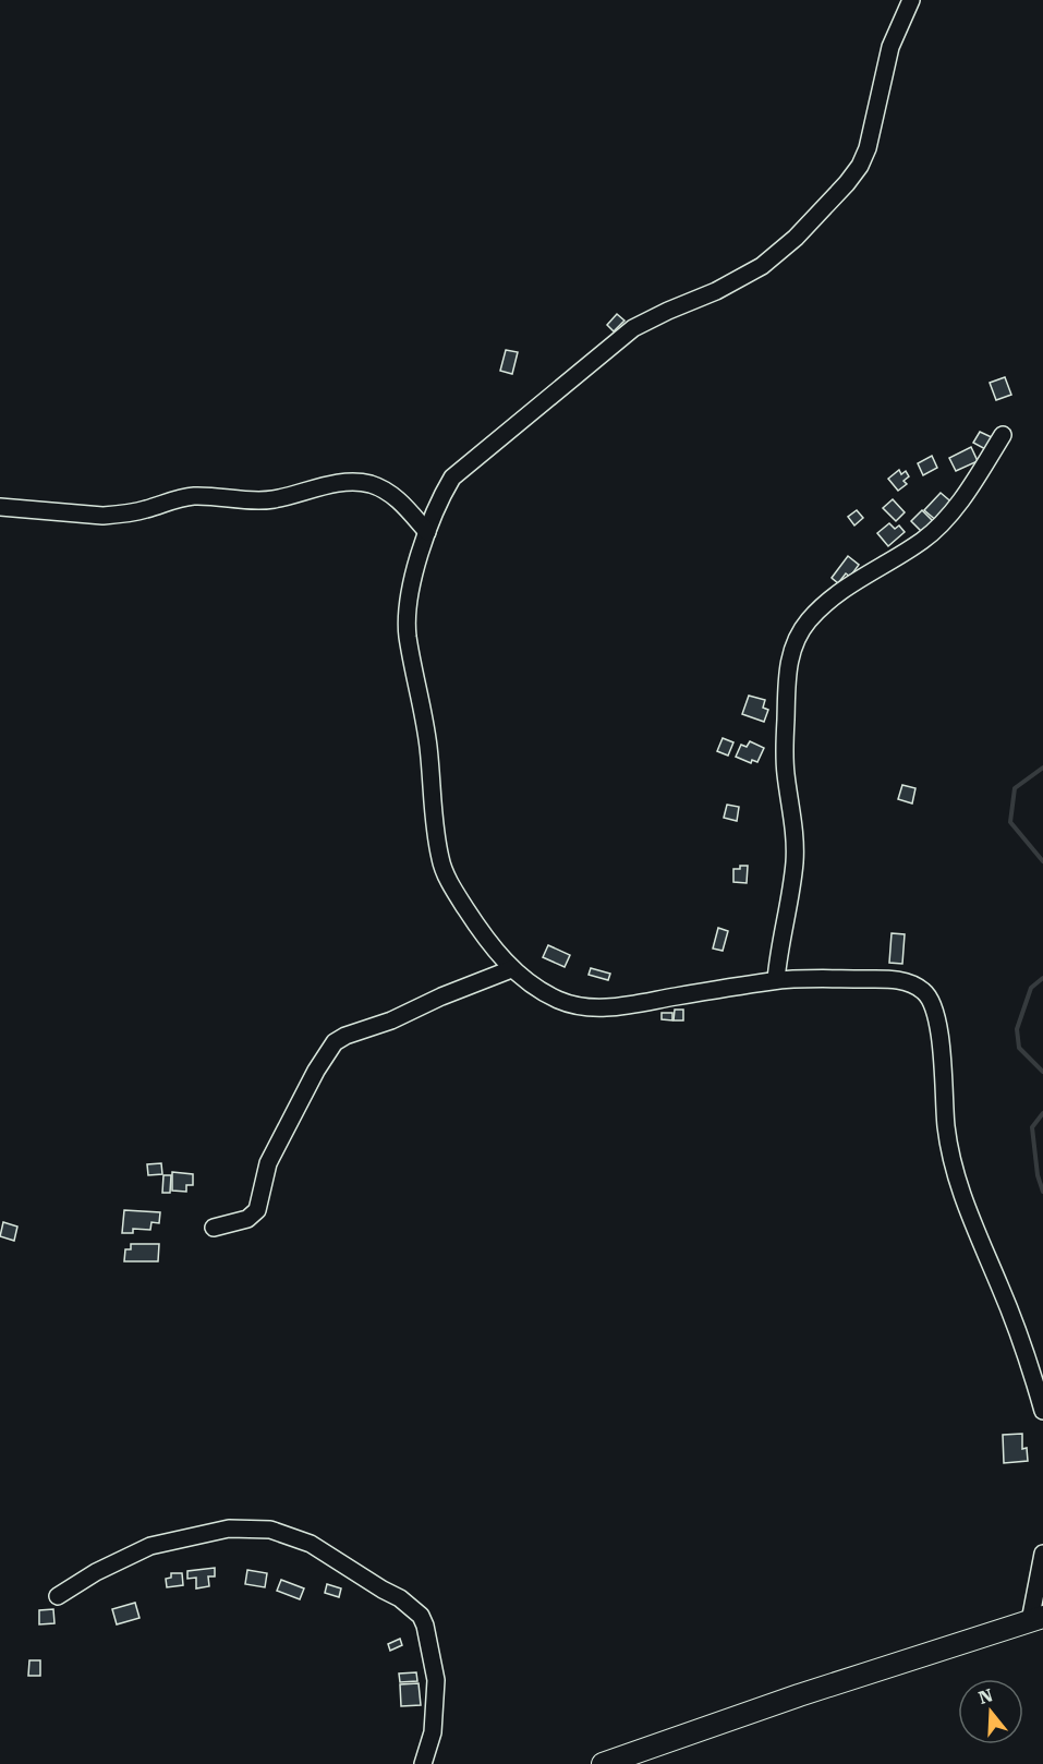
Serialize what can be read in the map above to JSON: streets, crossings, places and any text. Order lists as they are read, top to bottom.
{
  "north": "top"
}
